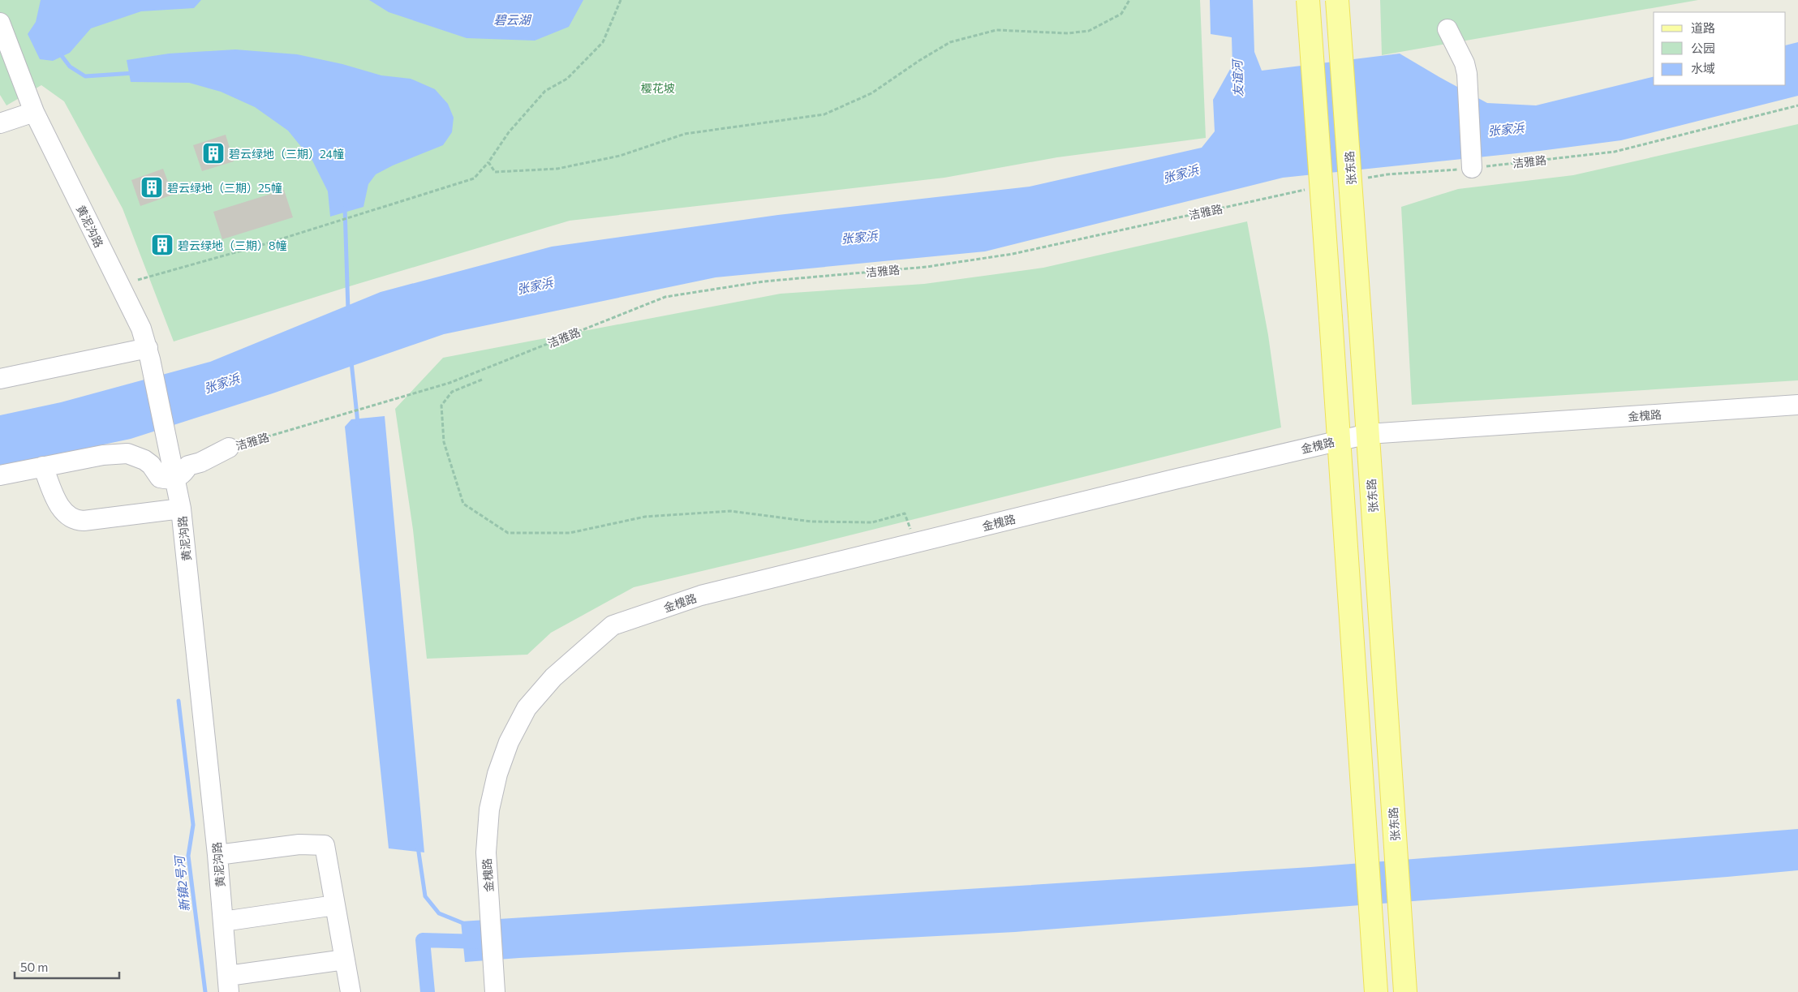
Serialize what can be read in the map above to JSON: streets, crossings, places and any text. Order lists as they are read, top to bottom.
{
  "streets": {
    "main road": ["张东路"],
    "street": ["洁雅路", "黄泥沟路", "金槐路"]
  },
  "crossings": [
    ["洁雅路", "黄泥沟路"],
    ["张东路", "金槐路"]
  ],
  "water": [
    "碧云湖",
    "友谊河",
    "张家浜",
    "新镇2号河"
  ],
  "parks": ["樱花坡"],
  "places": {
    "building": ["碧云绿地（三期）24幢", "碧云绿地（三期）25幢", "碧云绿地（三期）8幢"]
  },
  "legend": ["道路", "公园", "水域"],
  "scale_bar": "50 m"
}
